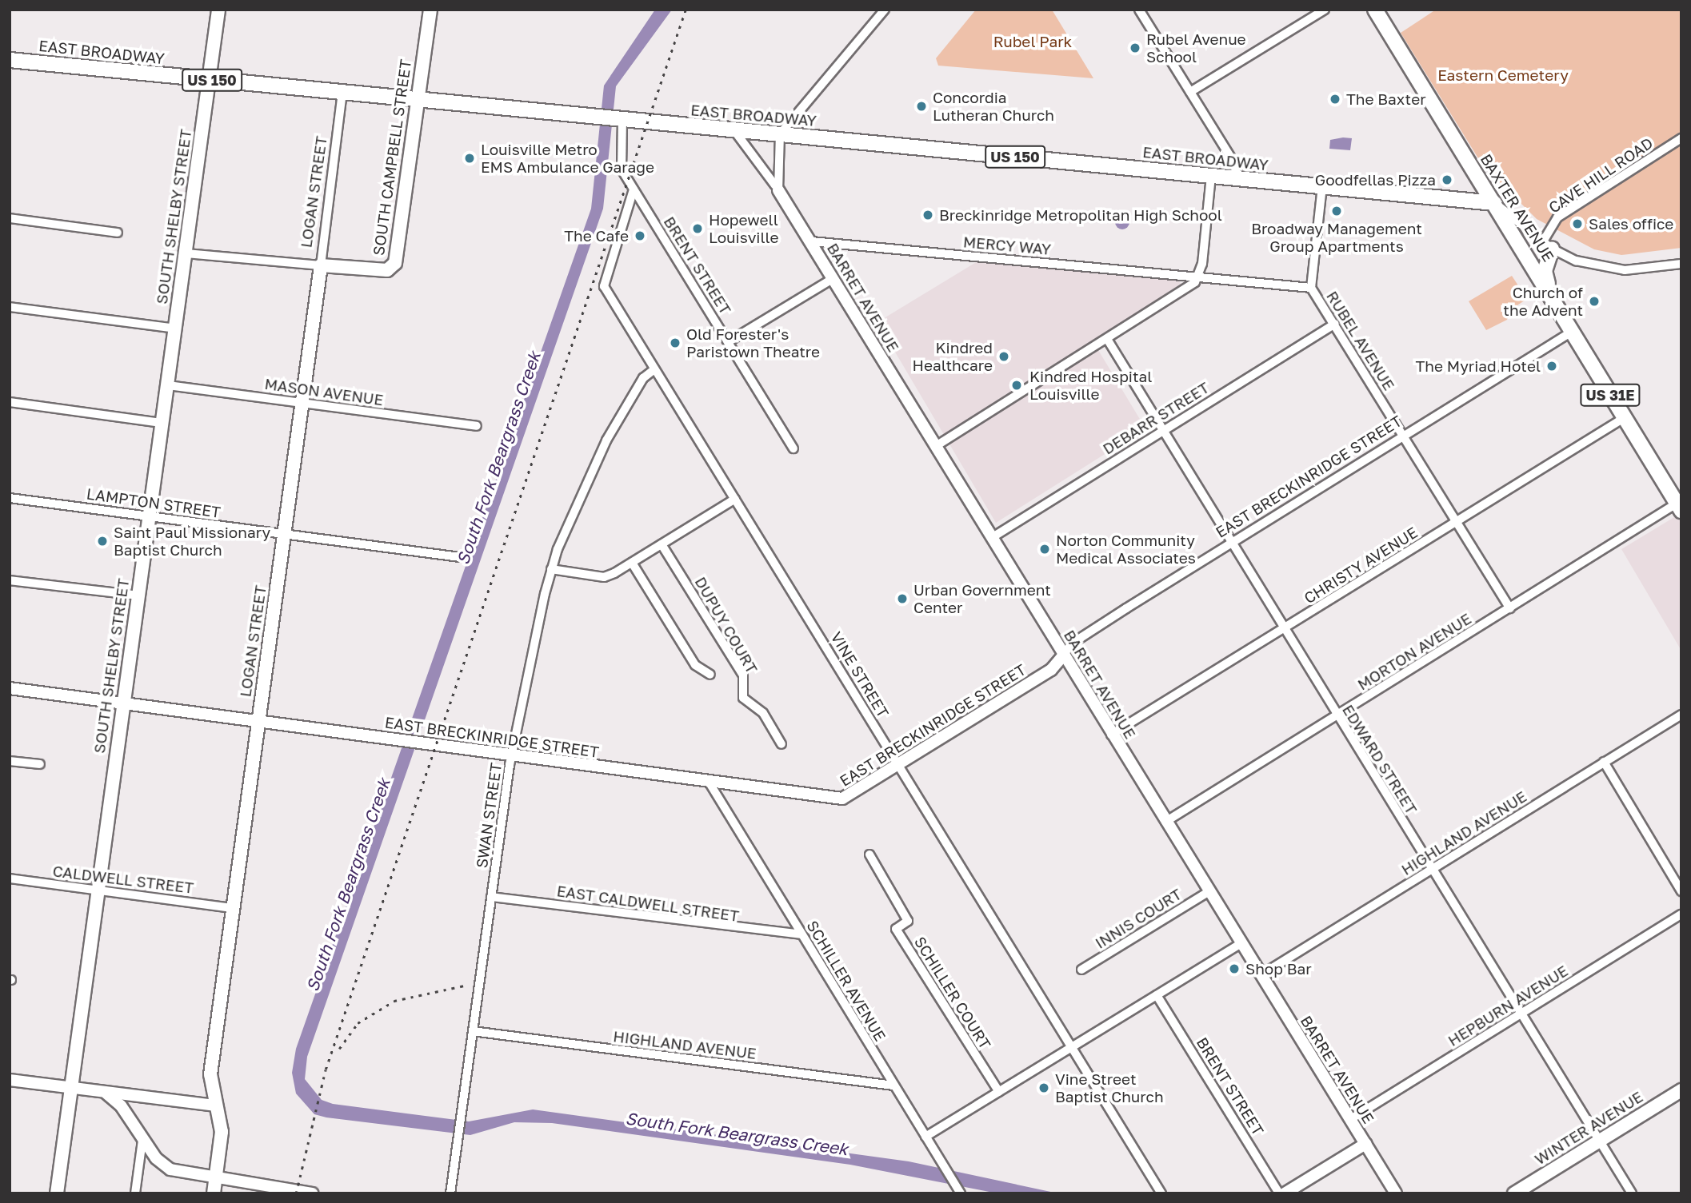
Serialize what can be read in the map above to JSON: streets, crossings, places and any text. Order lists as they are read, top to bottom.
{
  "streets": {
    "main road": [
      "EAST BROADWAY",
      "US 150",
      "SOUTH CAMPBELL STREET",
      "LOGAN STREET",
      "BAXTER AVENUE",
      "SOUTH SHELBY STREET",
      "US 31E",
      "WINTER AVENUE"
    ],
    "street": [
      "CAVE HILL ROAD",
      "MERCY WAY",
      "BRENT STREET",
      "BARRET AVENUE",
      "RUBEL AVENUE",
      "MASON AVENUE",
      "DEBARR STREET",
      "EAST BRECKINRIDGE STREET",
      "LAMPTON STREET",
      "CHRISTY AVENUE",
      "DUPUY COURT",
      "MORTON AVENUE",
      "VINE STREET",
      "EDWARD STREET",
      "SWAN STREET",
      "HIGHLAND AVENUE",
      "CALDWELL STREET",
      "EAST CALDWELL STREET",
      "INNIS COURT",
      "SCHILLER AVENUE",
      "SCHILLER COURT",
      "HEPBURN AVENUE"
    ]
  },
  "crossings": [
    ["EAST BROADWAY", "SOUTH CAMPBELL STREET"],
    ["EAST BROADWAY", "LOGAN STREET"],
    ["EAST BROADWAY", "BAXTER AVENUE"],
    ["EAST BROADWAY", "SOUTH SHELBY STREET"],
    ["EAST BROADWAY", "BRENT STREET"],
    ["EAST BROADWAY", "BARRET AVENUE"],
    ["EAST BROADWAY", "RUBEL AVENUE"],
    ["SOUTH CAMPBELL STREET", "LOGAN STREET"],
    ["LOGAN STREET", "MASON AVENUE"],
    ["LOGAN STREET", "EAST BRECKINRIDGE STREET"],
    ["LOGAN STREET", "LAMPTON STREET"],
    ["LOGAN STREET", "CALDWELL STREET"],
    ["BAXTER AVENUE", "EAST BRECKINRIDGE STREET"],
    ["BAXTER AVENUE", "CHRISTY AVENUE"],
    ["BAXTER AVENUE", "MORTON AVENUE"],
    ["SOUTH SHELBY STREET", "MASON AVENUE"],
    ["SOUTH SHELBY STREET", "EAST BRECKINRIDGE STREET"],
    ["SOUTH SHELBY STREET", "LAMPTON STREET"],
    ["SOUTH SHELBY STREET", "CALDWELL STREET"],
    ["MERCY WAY", "BARRET AVENUE"],
    ["MERCY WAY", "RUBEL AVENUE"],
    ["BRENT STREET", "VINE STREET"],
    ["BARRET AVENUE", "DEBARR STREET"],
    ["BARRET AVENUE", "EAST BRECKINRIDGE STREET"],
    ["BARRET AVENUE", "CHRISTY AVENUE"],
    ["BARRET AVENUE", "MORTON AVENUE"],
    ["BARRET AVENUE", "HIGHLAND AVENUE"],
    ["BARRET AVENUE", "INNIS COURT"],
    ["BARRET AVENUE", "HEPBURN AVENUE"],
    ["RUBEL AVENUE", "DEBARR STREET"],
    ["RUBEL AVENUE", "EAST BRECKINRIDGE STREET"],
    ["RUBEL AVENUE", "CHRISTY AVENUE"],
    ["RUBEL AVENUE", "MORTON AVENUE"],
    ["DEBARR STREET", "EDWARD STREET"],
    ["EAST BRECKINRIDGE STREET", "VINE STREET"],
    ["EAST BRECKINRIDGE STREET", "EDWARD STREET"],
    ["EAST BRECKINRIDGE STREET", "SWAN STREET"],
    ["EAST BRECKINRIDGE STREET", "SCHILLER AVENUE"],
    ["CHRISTY AVENUE", "EDWARD STREET"],
    ["MORTON AVENUE", "EDWARD STREET"],
    ["VINE STREET", "SWAN STREET"],
    ["EDWARD STREET", "HIGHLAND AVENUE"],
    ["EDWARD STREET", "HEPBURN AVENUE"],
    ["EDWARD STREET", "WINTER AVENUE"],
    ["SWAN STREET", "HIGHLAND AVENUE"],
    ["SWAN STREET", "EAST CALDWELL STREET"],
    ["HIGHLAND AVENUE", "SCHILLER AVENUE"],
    ["EAST CALDWELL STREET", "SCHILLER AVENUE"]
  ],
  "water": ["South Fork Beargrass Creek"],
  "parks": ["Rubel Park", "Eastern Cemetery"],
  "places": [
    "Rubel Avenue School",
    "The Baxter",
    "Concordia Lutheran Church",
    "Louisville Metro EMS Ambulance Garage",
    "Goodfellas Pizza",
    "Broadway Management Group Apartments",
    "Breckinridge Metropolitan High School",
    "Sales office",
    "Hopewell Louisville",
    "The Cafe",
    "Church of the Advent",
    "Old Forester's Paristown Theatre",
    "Kindred Healthcare",
    "The Myriad Hotel",
    "Kindred Hospital Louisville",
    "Saint Paul Missionary Baptist Church",
    "Norton Community Medical Associates",
    "Urban Government Center",
    "Shop Bar",
    "Vine Street Baptist Church"
  ]
}
